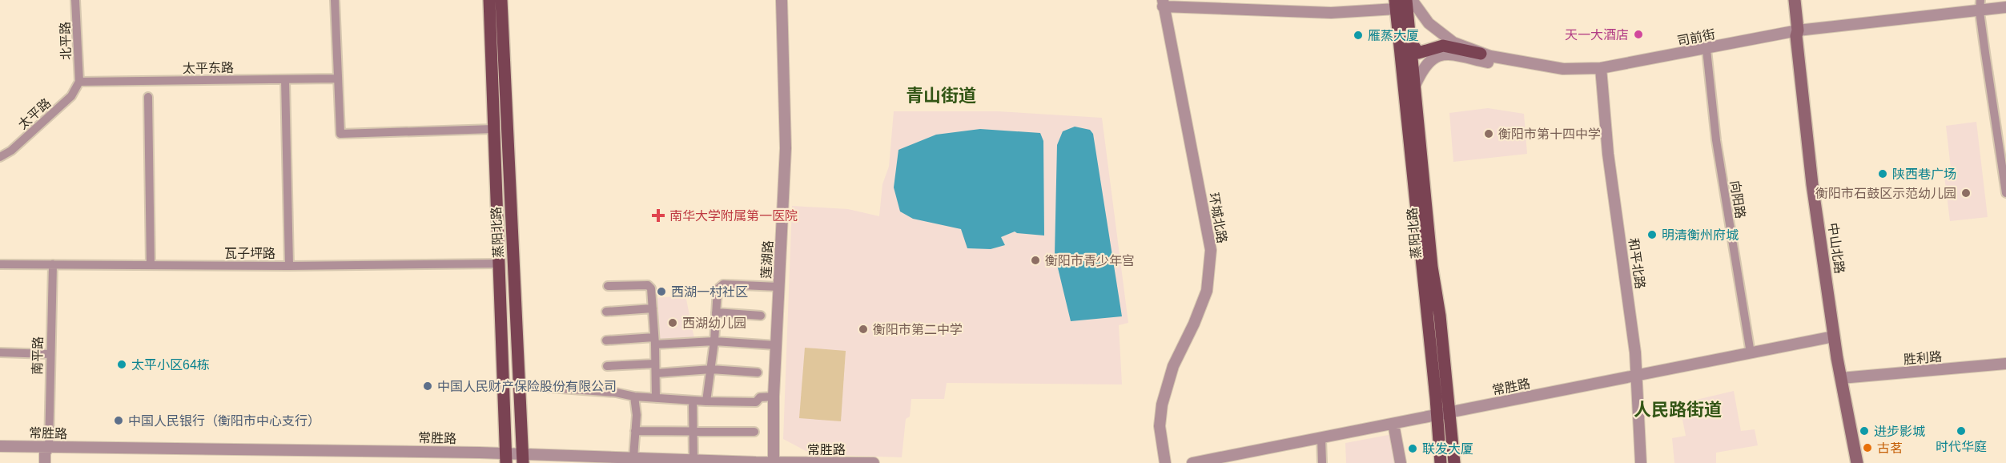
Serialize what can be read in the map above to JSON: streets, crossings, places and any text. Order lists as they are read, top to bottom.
{
  "streets": {
    "main road": ["蒸阳北路", "中山北路"],
    "street": [
      "司前街",
      "北平路",
      "太平东路",
      "太平路",
      "向阳路",
      "环城北路",
      "瓦子坪路",
      "莲湖路",
      "和平北路",
      "南平路",
      "胜利路",
      "常胜路"
    ]
  },
  "crossings": [
    ["司前街", "向阳路"],
    ["司前街", "蒸阳北路"],
    ["司前街", "中山北路"],
    ["司前街", "和平北路"],
    ["北平路", "太平东路"],
    ["北平路", "太平路"],
    ["太平东路", "太平路"],
    ["向阳路", "常胜路"],
    ["蒸阳北路", "瓦子坪路"],
    ["蒸阳北路", "常胜路"],
    ["中山北路", "胜利路"],
    ["中山北路", "常胜路"],
    ["瓦子坪路", "南平路"],
    ["莲湖路", "常胜路"],
    ["和平北路", "常胜路"],
    ["南平路", "常胜路"]
  ],
  "districts": ["青山街道", "人民路街道"],
  "places": {
    "other": [
      "天一大酒店",
      "雁蒸大厦",
      "衡阳市第十四中学",
      "陕西巷广场",
      "衡阳市石鼓区示范幼儿园",
      "明清衡州府城",
      "衡阳市青少年宫",
      "西湖一村社区",
      "西湖幼儿园",
      "衡阳市第二中学",
      "太平小区64栋",
      "中国人民财产保险股份有限公司",
      "中国人民银行（衡阳市中心支行）",
      "进步影城",
      "时代华庭",
      "古茗",
      "联发大厦"
    ],
    "health": ["南华大学附属第一医院"]
  }
}
